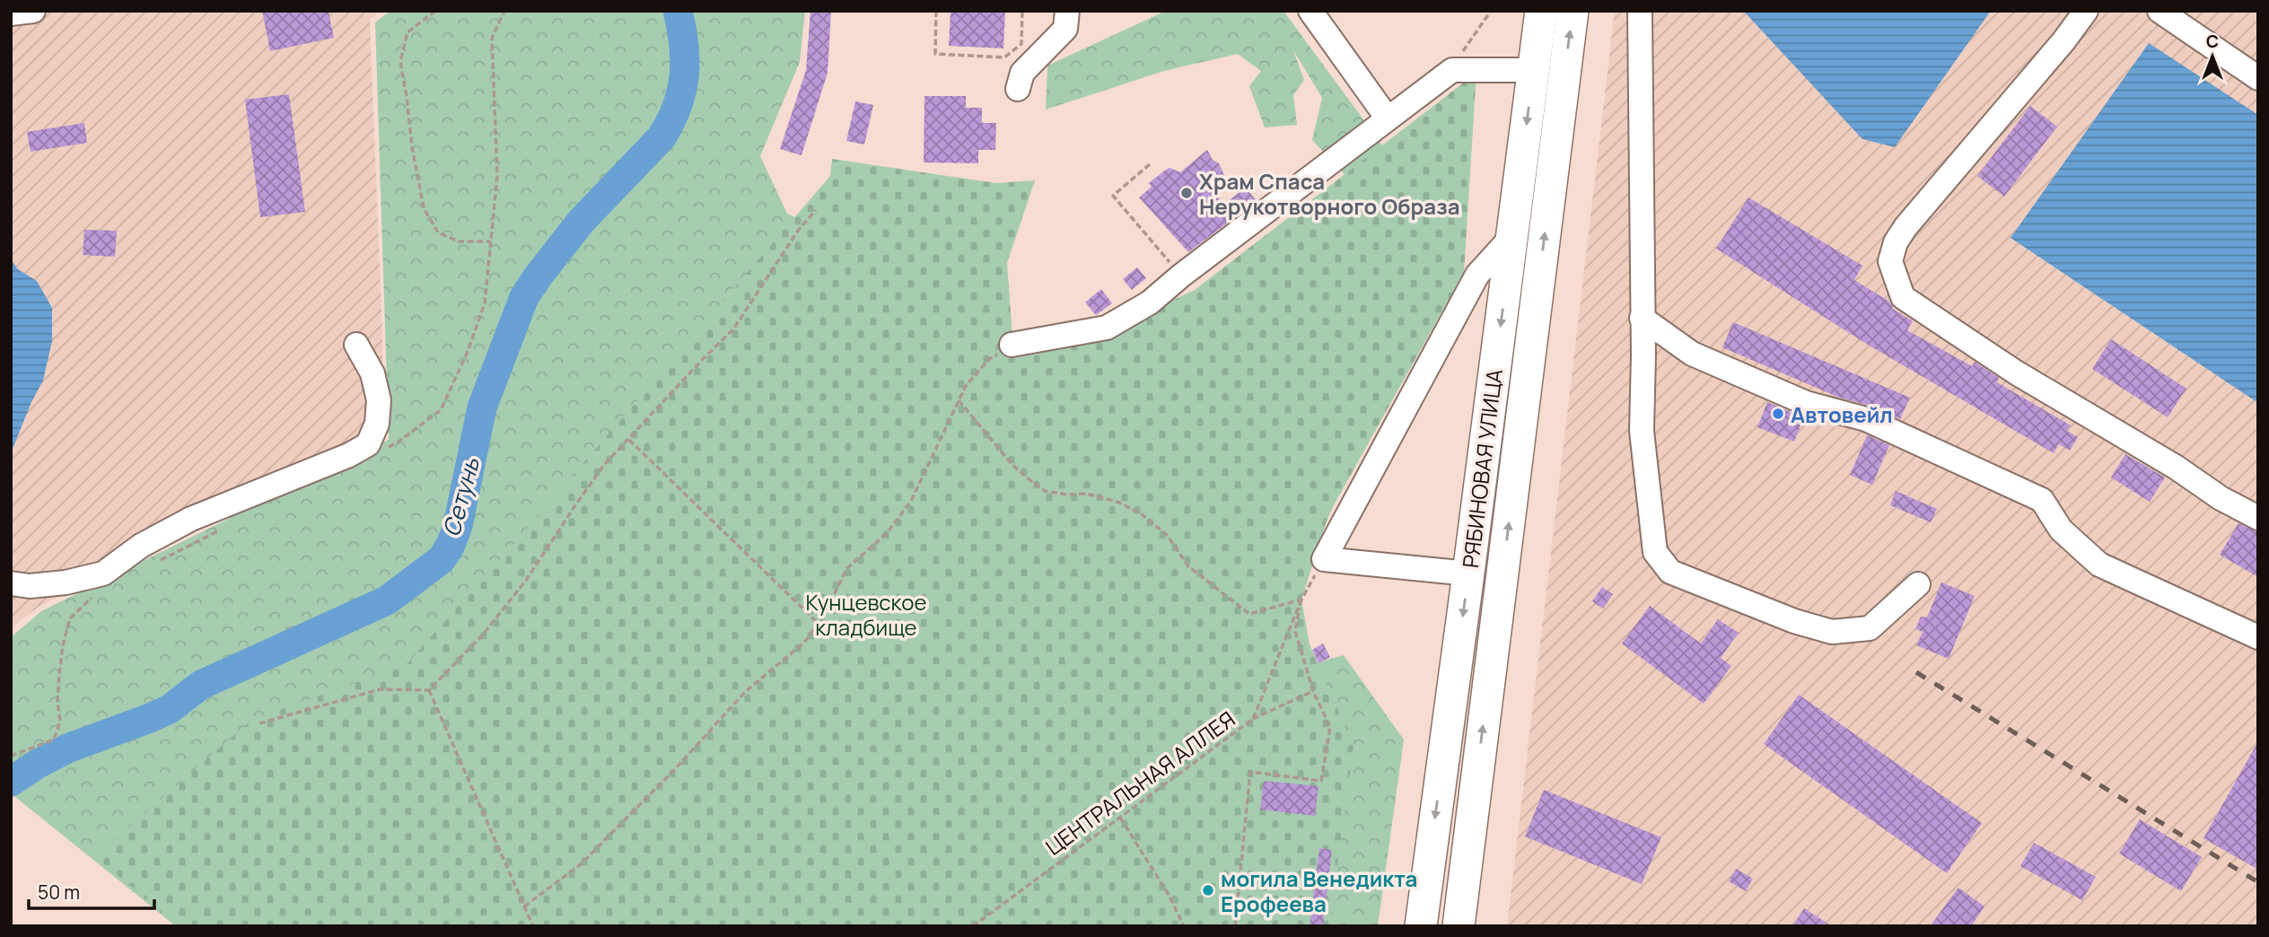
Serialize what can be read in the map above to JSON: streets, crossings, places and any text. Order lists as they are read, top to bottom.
{
  "streets": {
    "main road": ["РЯБИНОВАЯ УЛИЦА"],
    "path": ["ЦЕНТРАЛЬНАЯ АЛЛЕЯ"]
  },
  "water": ["Сетунь"],
  "parks": ["Кунцевское кладбище"],
  "places": ["Храм Спаса Нерукотворного Образа", "Автовейл", "могила Венедикта Ерофеева"],
  "scale_bar": "50 m",
  "north": "top"
}
